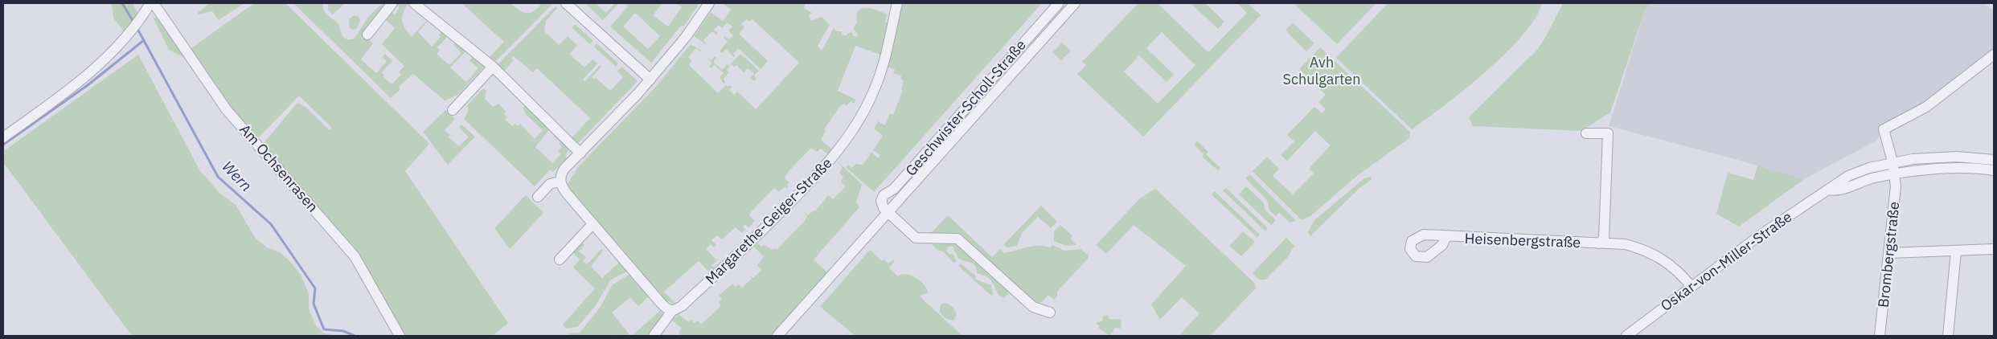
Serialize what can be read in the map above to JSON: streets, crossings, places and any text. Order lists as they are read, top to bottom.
{
  "streets": {
    "street": [
      "Geschwister-Scholl-Straße",
      "Am Ochsenrasen",
      "Margarethe-Geiger-Straße",
      "Heisenbergstraße",
      "Brombergstraße",
      "Oskar-von-Miller-Straße"
    ]
  },
  "crossings": [
    ["Heisenbergstraße", "Oskar-von-Miller-Straße"],
    ["Brombergstraße", "Oskar-von-Miller-Straße"]
  ],
  "water": ["Wern"],
  "parks": ["Avh Schulgarten"]
}
